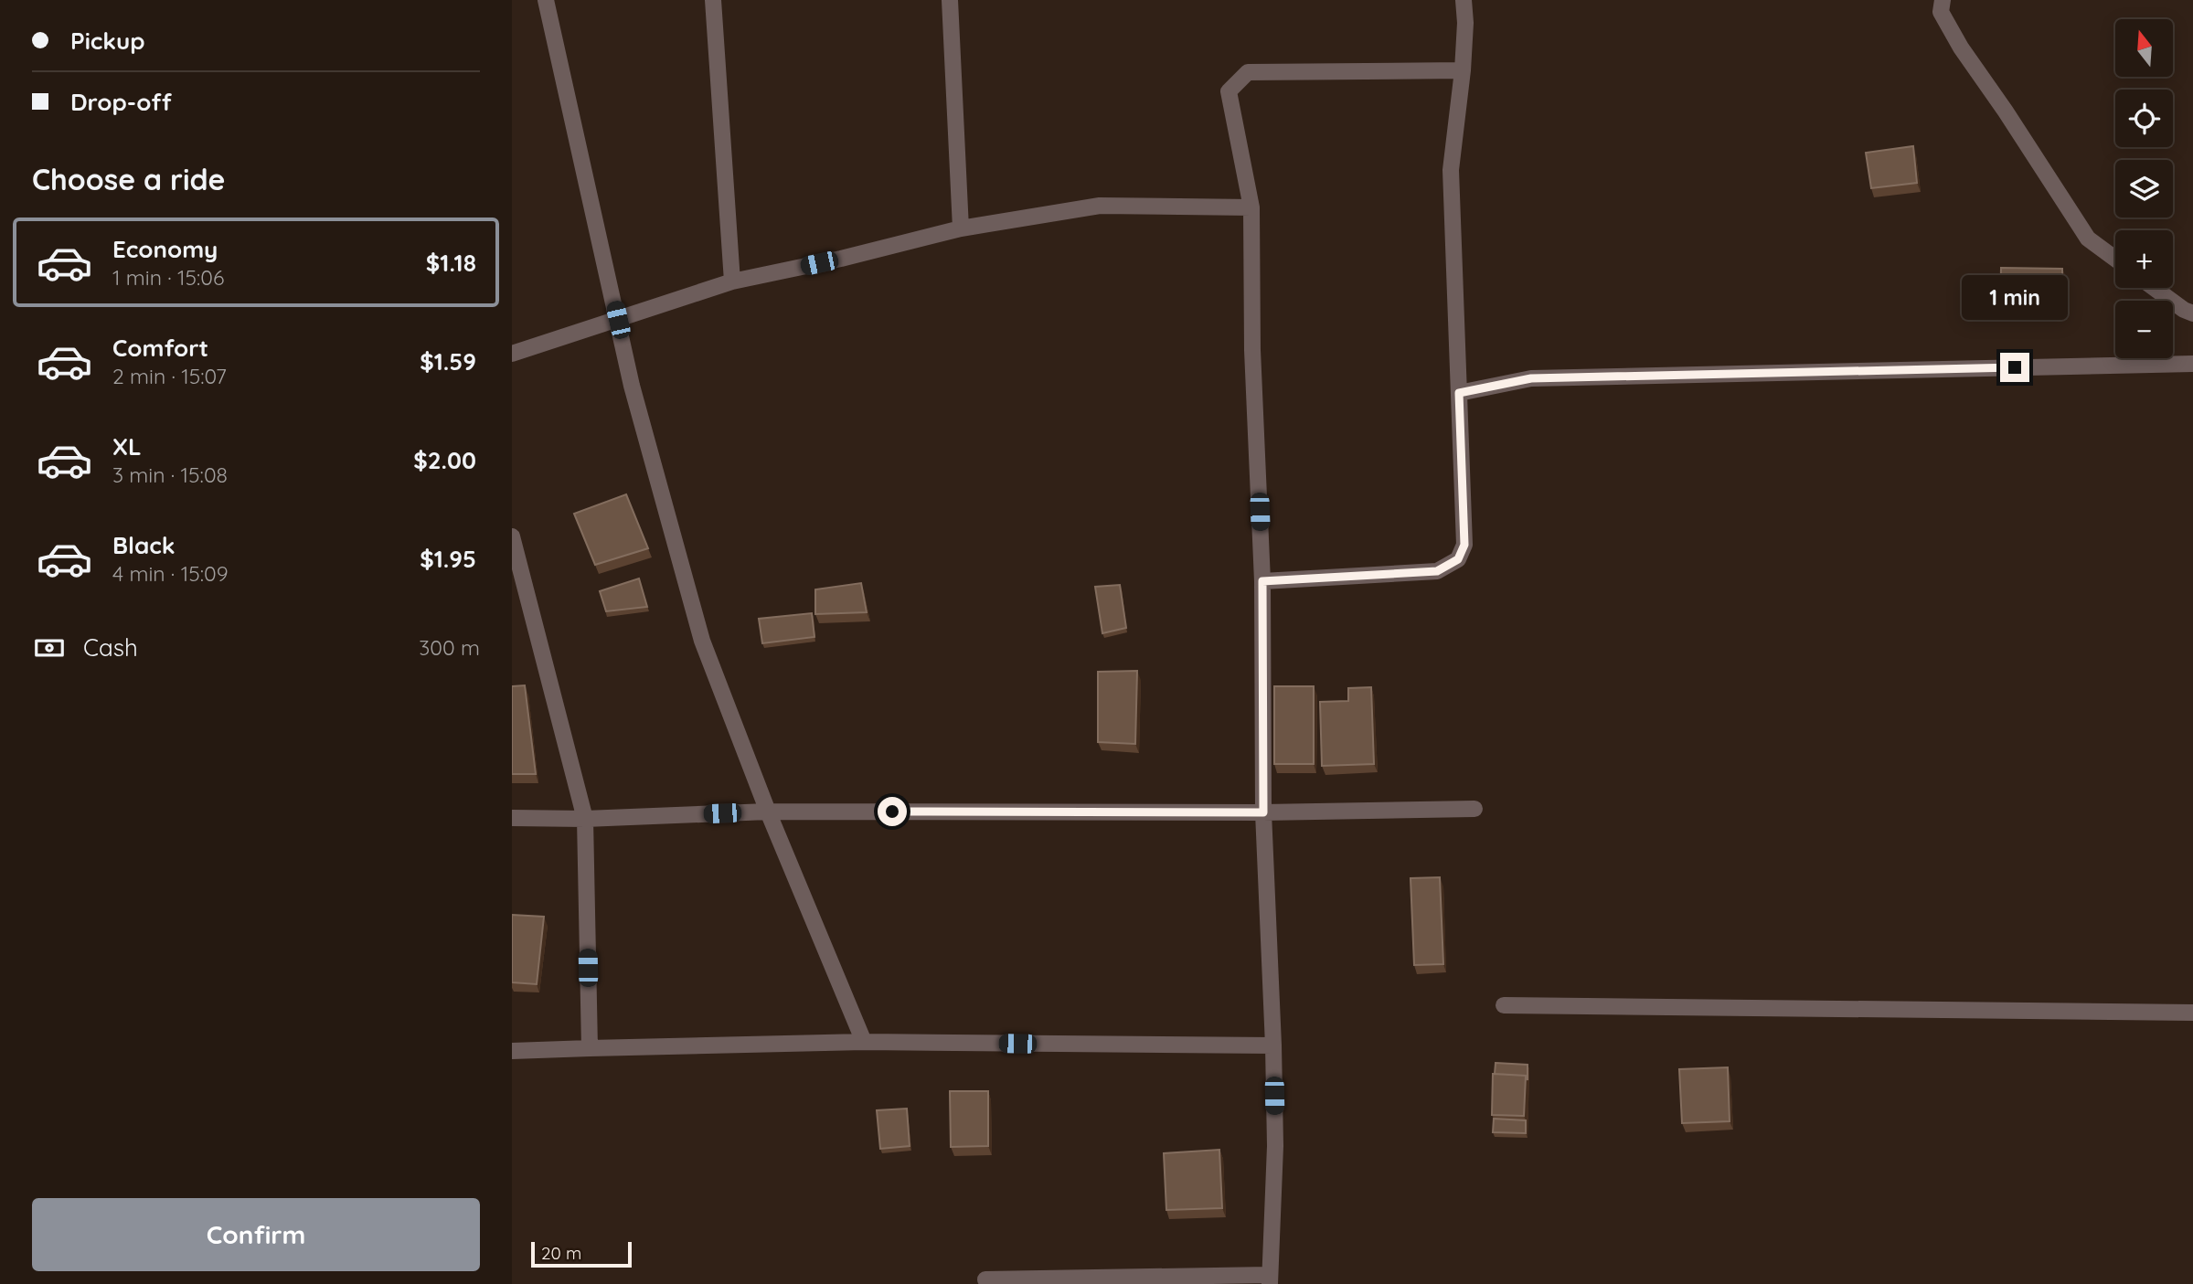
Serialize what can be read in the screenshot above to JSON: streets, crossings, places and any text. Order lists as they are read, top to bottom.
{
  "scale_bar": "20 m",
  "north": "top",
  "page": {
    "banner": ["Pickup", "Drop-off"],
    "map_buttons": ["+", "−"],
    "heading": "Choose a ride",
    "list": [
      {
        "name": "Economy",
        "note": "1 min · 15:06",
        "value": "$1.18"
      },
      {
        "name": "Comfort",
        "note": "2 min · 15:07",
        "value": "$1.59"
      },
      {
        "name": "XL",
        "note": "3 min · 15:08",
        "value": "$2.00"
      },
      {
        "name": "Black",
        "note": "4 min · 15:09",
        "value": "$1.95"
      }
    ],
    "bubble": "1 min",
    "pay": ["Cash", "300 m"],
    "buttons": "Confirm",
    "scale": "20 m"
  }
}
